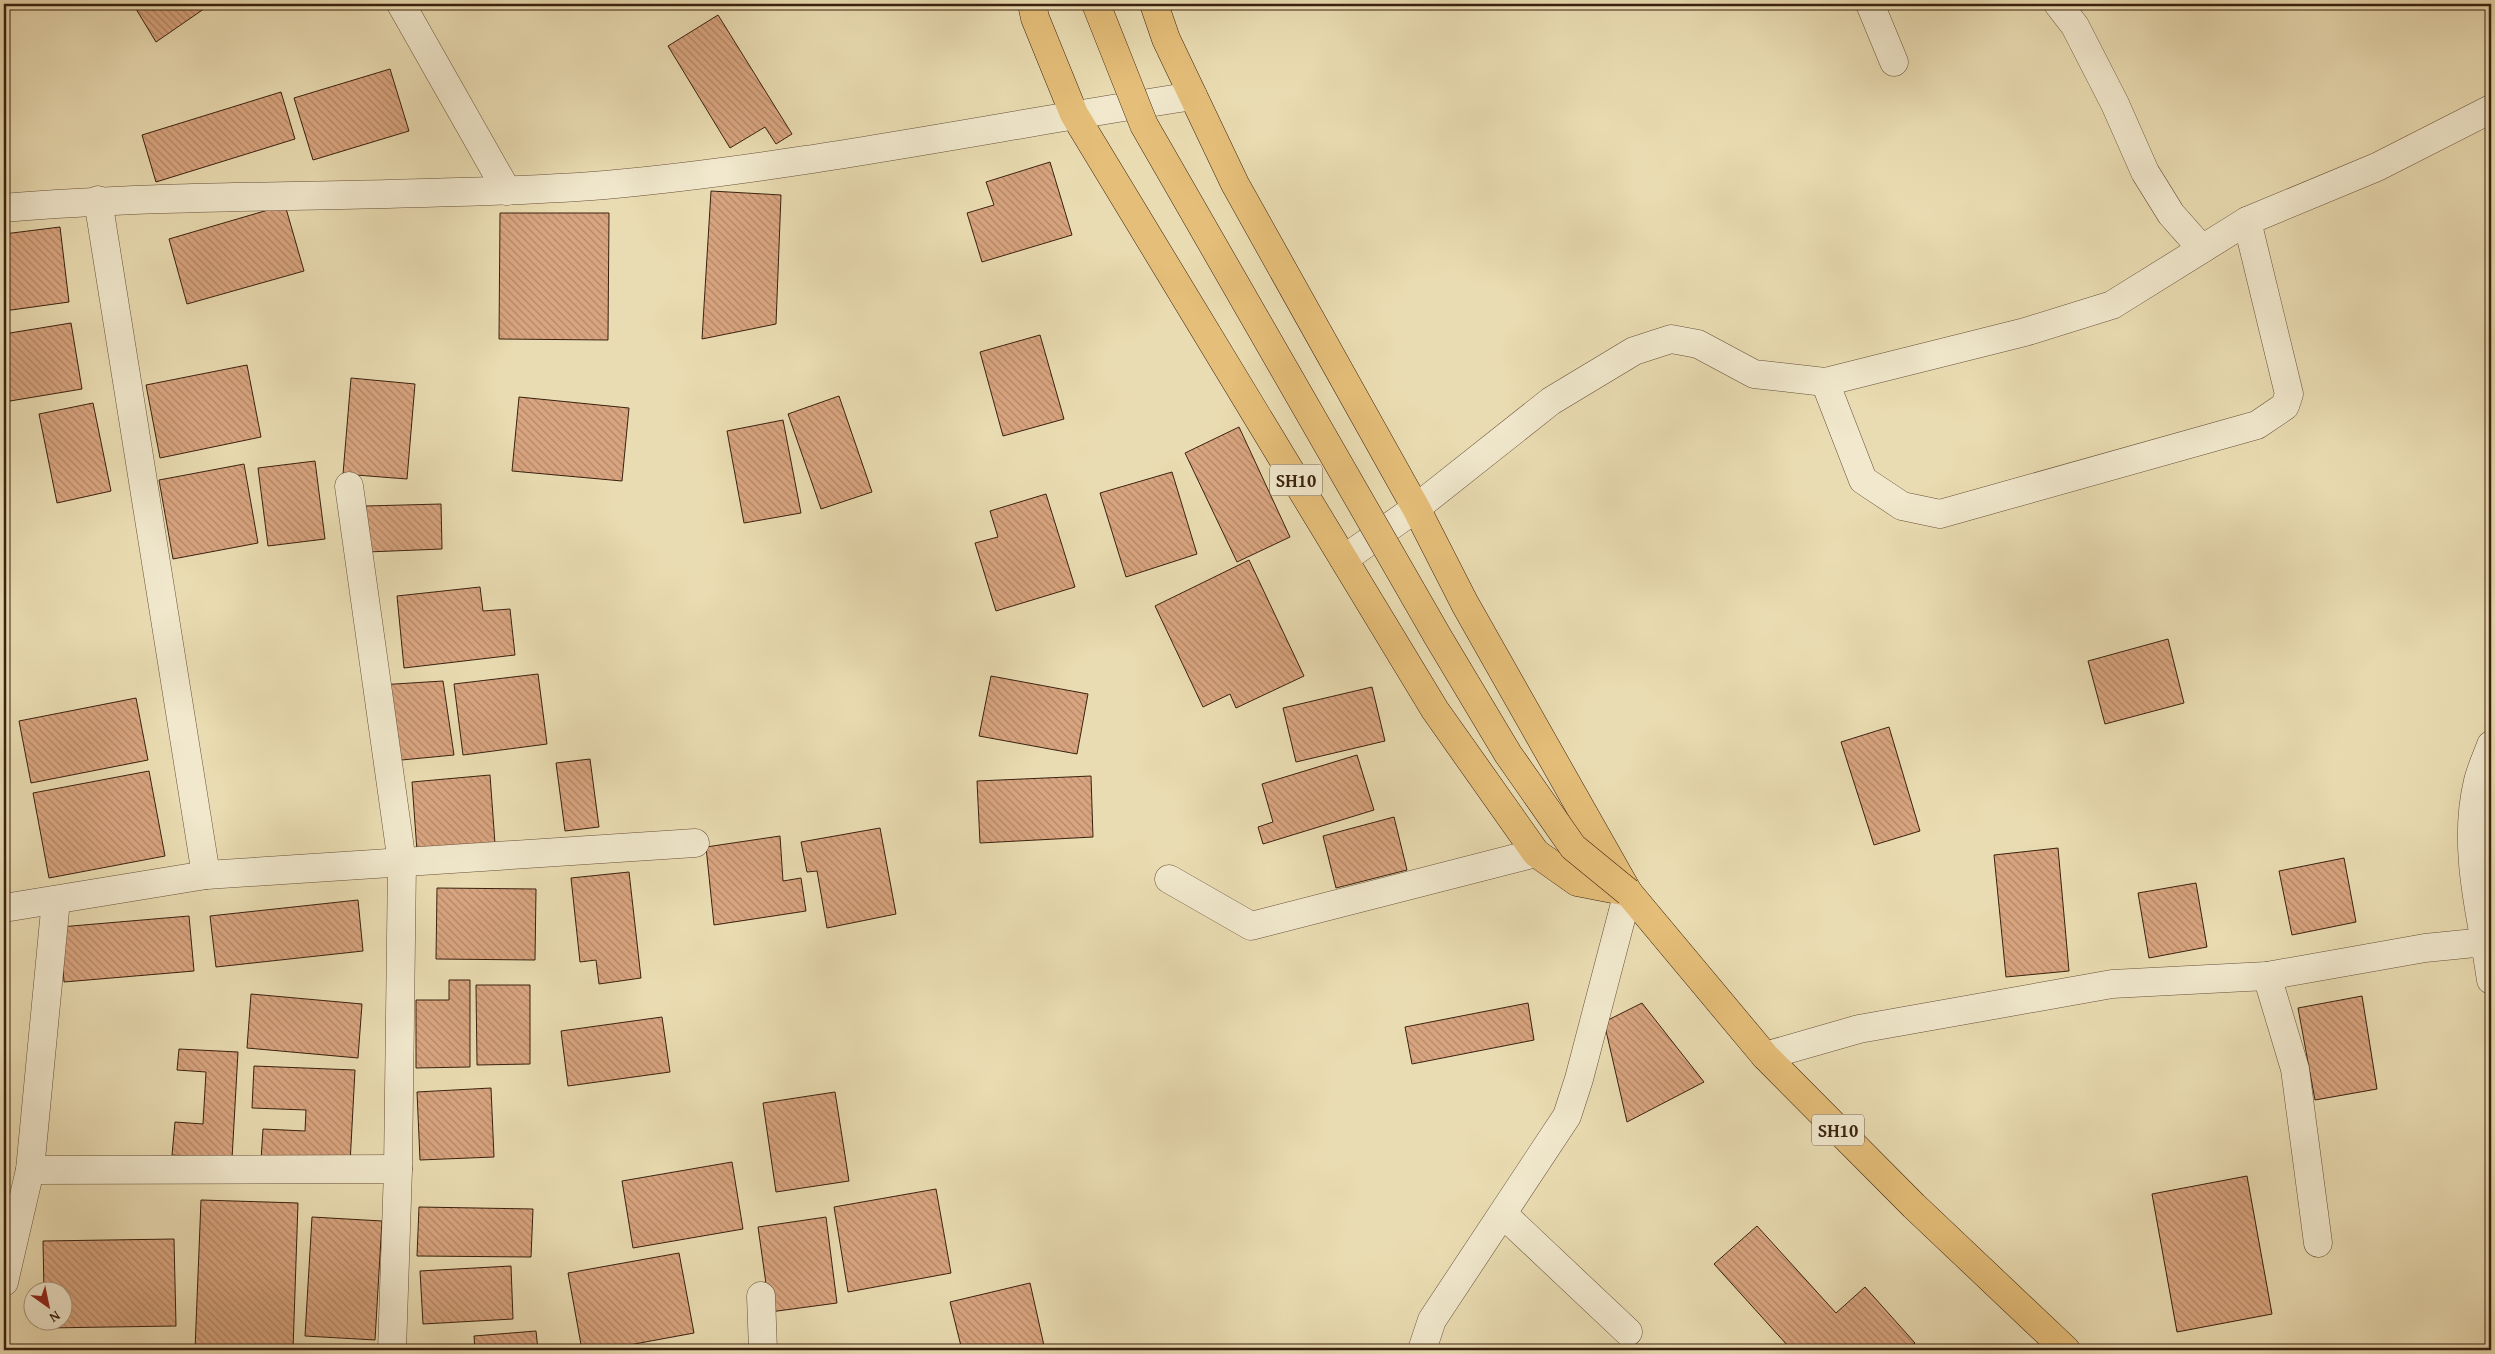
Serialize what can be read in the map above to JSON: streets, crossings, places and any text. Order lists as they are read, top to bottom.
{
  "streets": {
    "main road": ["SH10"]
  },
  "north": "bottom right"
}
